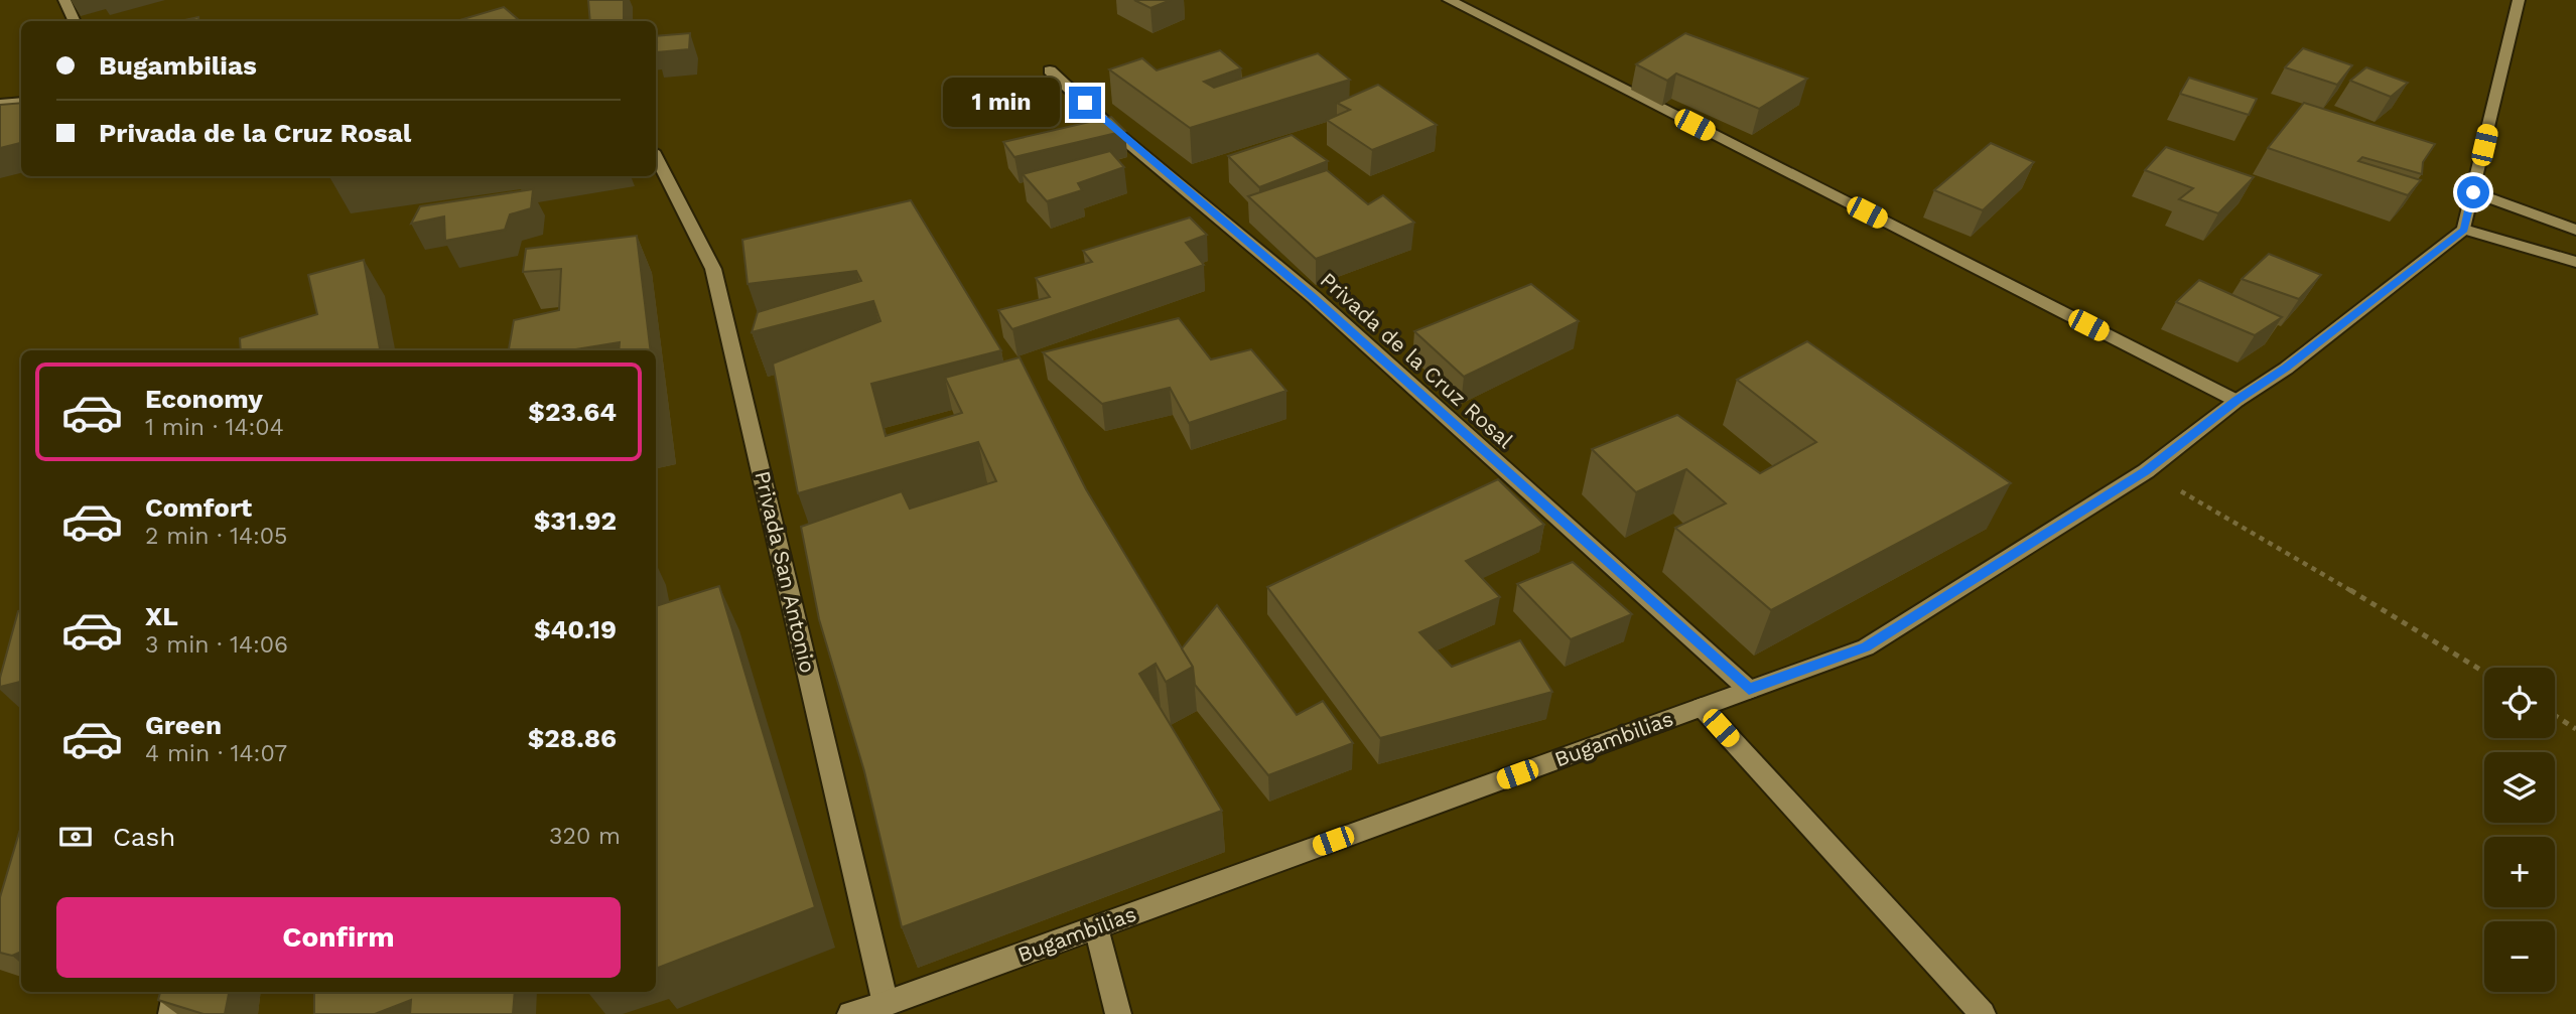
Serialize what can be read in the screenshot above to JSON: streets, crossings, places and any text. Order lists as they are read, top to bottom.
{
  "streets": {
    "street": ["Privada de la Cruz Rosal", "Privada San Antonio", "Bugambilias"]
  },
  "crossings": [
    ["Privada de la Cruz Rosal", "Bugambilias"],
    ["Privada San Antonio", "Bugambilias"]
  ],
  "page": {
    "banner": ["Bugambilias", "Privada de la Cruz Rosal"],
    "bubble": "1 min",
    "list": [
      {
        "name": "Economy",
        "note": "1 min · 14:04",
        "value": "$23.64"
      },
      {
        "name": "Comfort",
        "note": "2 min · 14:05",
        "value": "$31.92"
      },
      {
        "name": "XL",
        "note": "3 min · 14:06",
        "value": "$40.19"
      },
      {
        "name": "Green",
        "note": "4 min · 14:07",
        "value": "$28.86"
      }
    ],
    "map_buttons": ["+", "−"],
    "pay": ["Cash", "320 m"],
    "buttons": "Confirm"
  }
}
